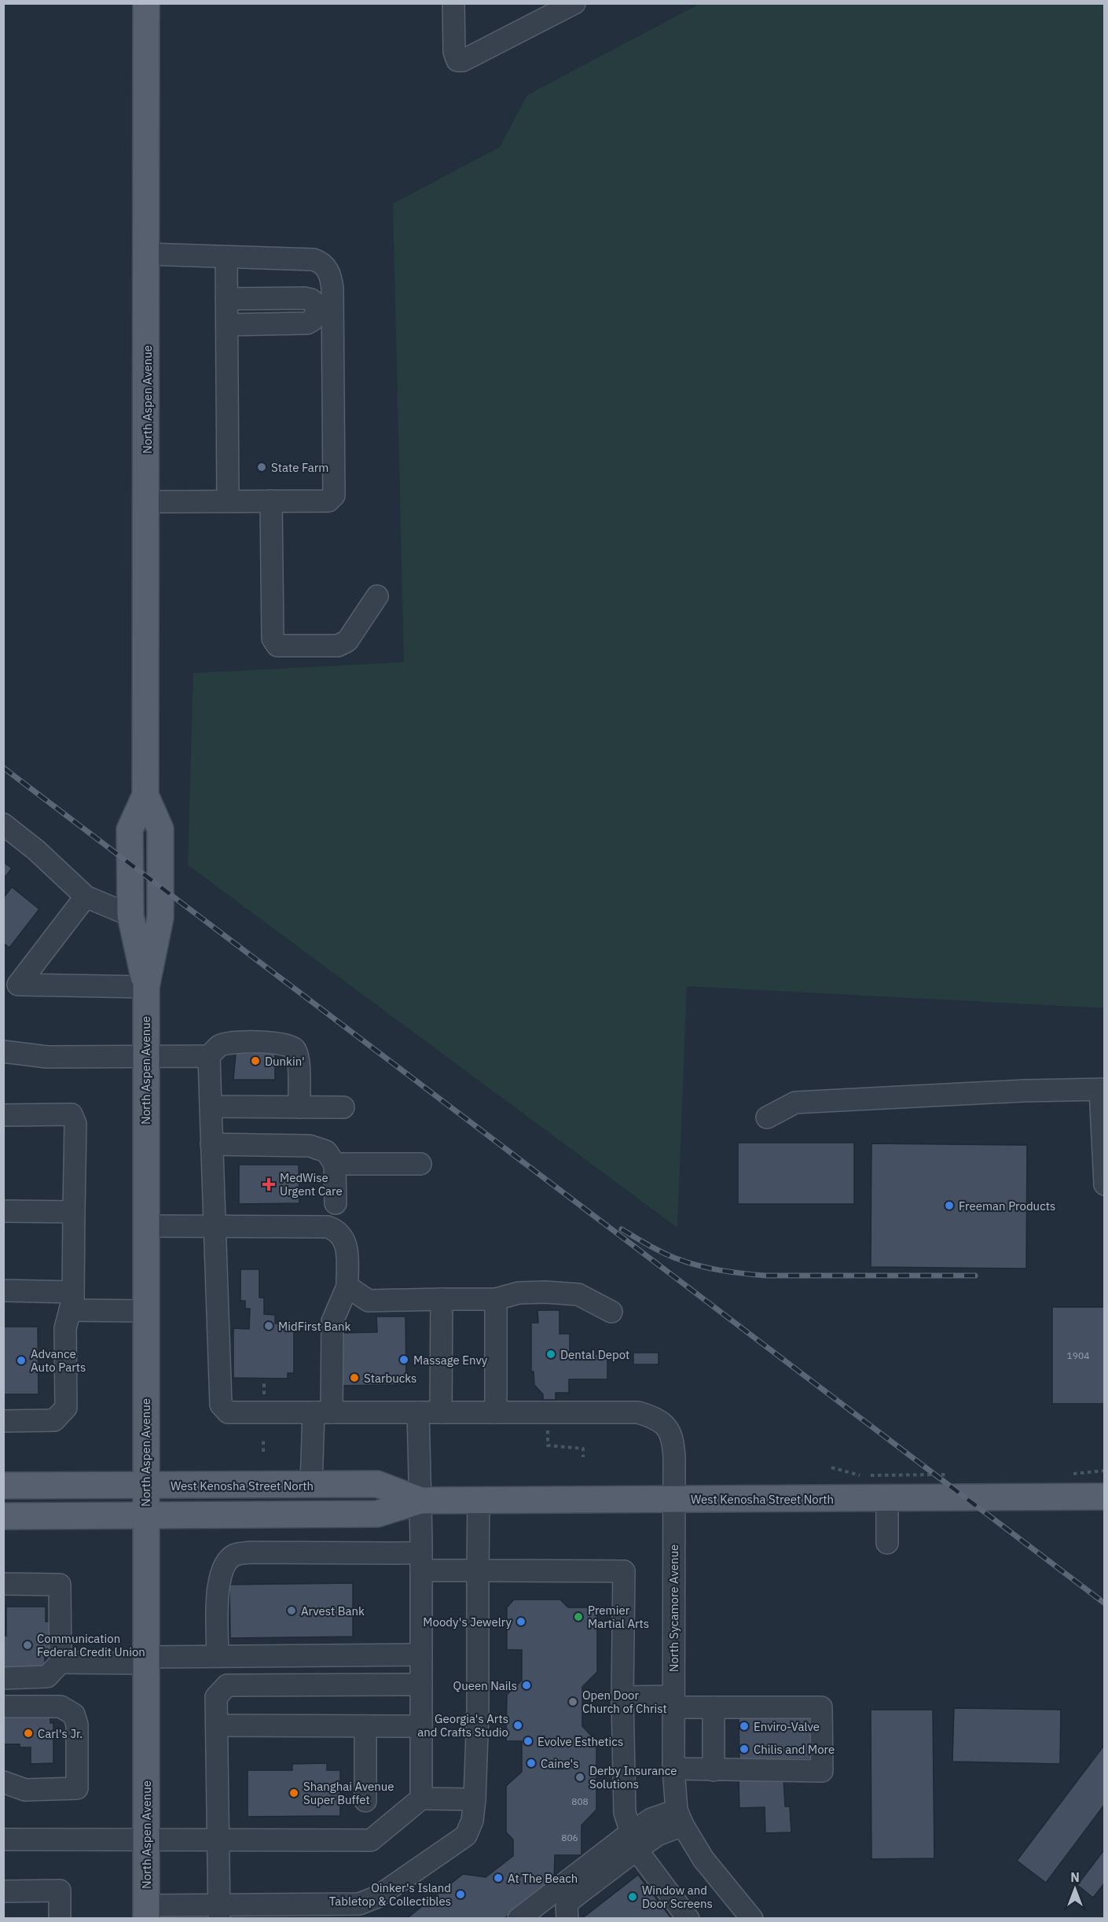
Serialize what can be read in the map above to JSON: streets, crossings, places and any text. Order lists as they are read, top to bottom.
{
  "streets": {
    "main road": ["North Aspen Avenue", "West Kenosha Street North"],
    "street": ["North Sycamore Avenue"]
  },
  "crossings": [
    ["North Aspen Avenue", "West Kenosha Street North"],
    ["West Kenosha Street North", "North Sycamore Avenue"]
  ],
  "places": {
    "other": [
      "State Farm",
      "Dunkin'",
      "Freeman Products",
      "MidFirst Bank",
      "Dental Depot",
      "Massage Envy",
      "Advance Auto Parts",
      "Starbucks",
      "Arvest Bank",
      "Premier Martial Arts",
      "Moody's Jewelry",
      "Communication Federal Credit Union",
      "Queen Nails",
      "Open Door Church of Christ",
      "Georgia's Arts and Crafts Studio",
      "Enviro-Valve",
      "Carl's Jr.",
      "Evolve Esthetics",
      "Chilis and More",
      "Caine's",
      "Derby Insurance Solutions",
      "Shanghai Avenue Super Buffet",
      "At The Beach",
      "Oinker's Island Tabletop & Collectibles",
      "Window and Door Screens"
    ],
    "health": ["MedWise Urgent Care"]
  },
  "house_numbers": ["1904", "808", "806"],
  "north": "top"
}
